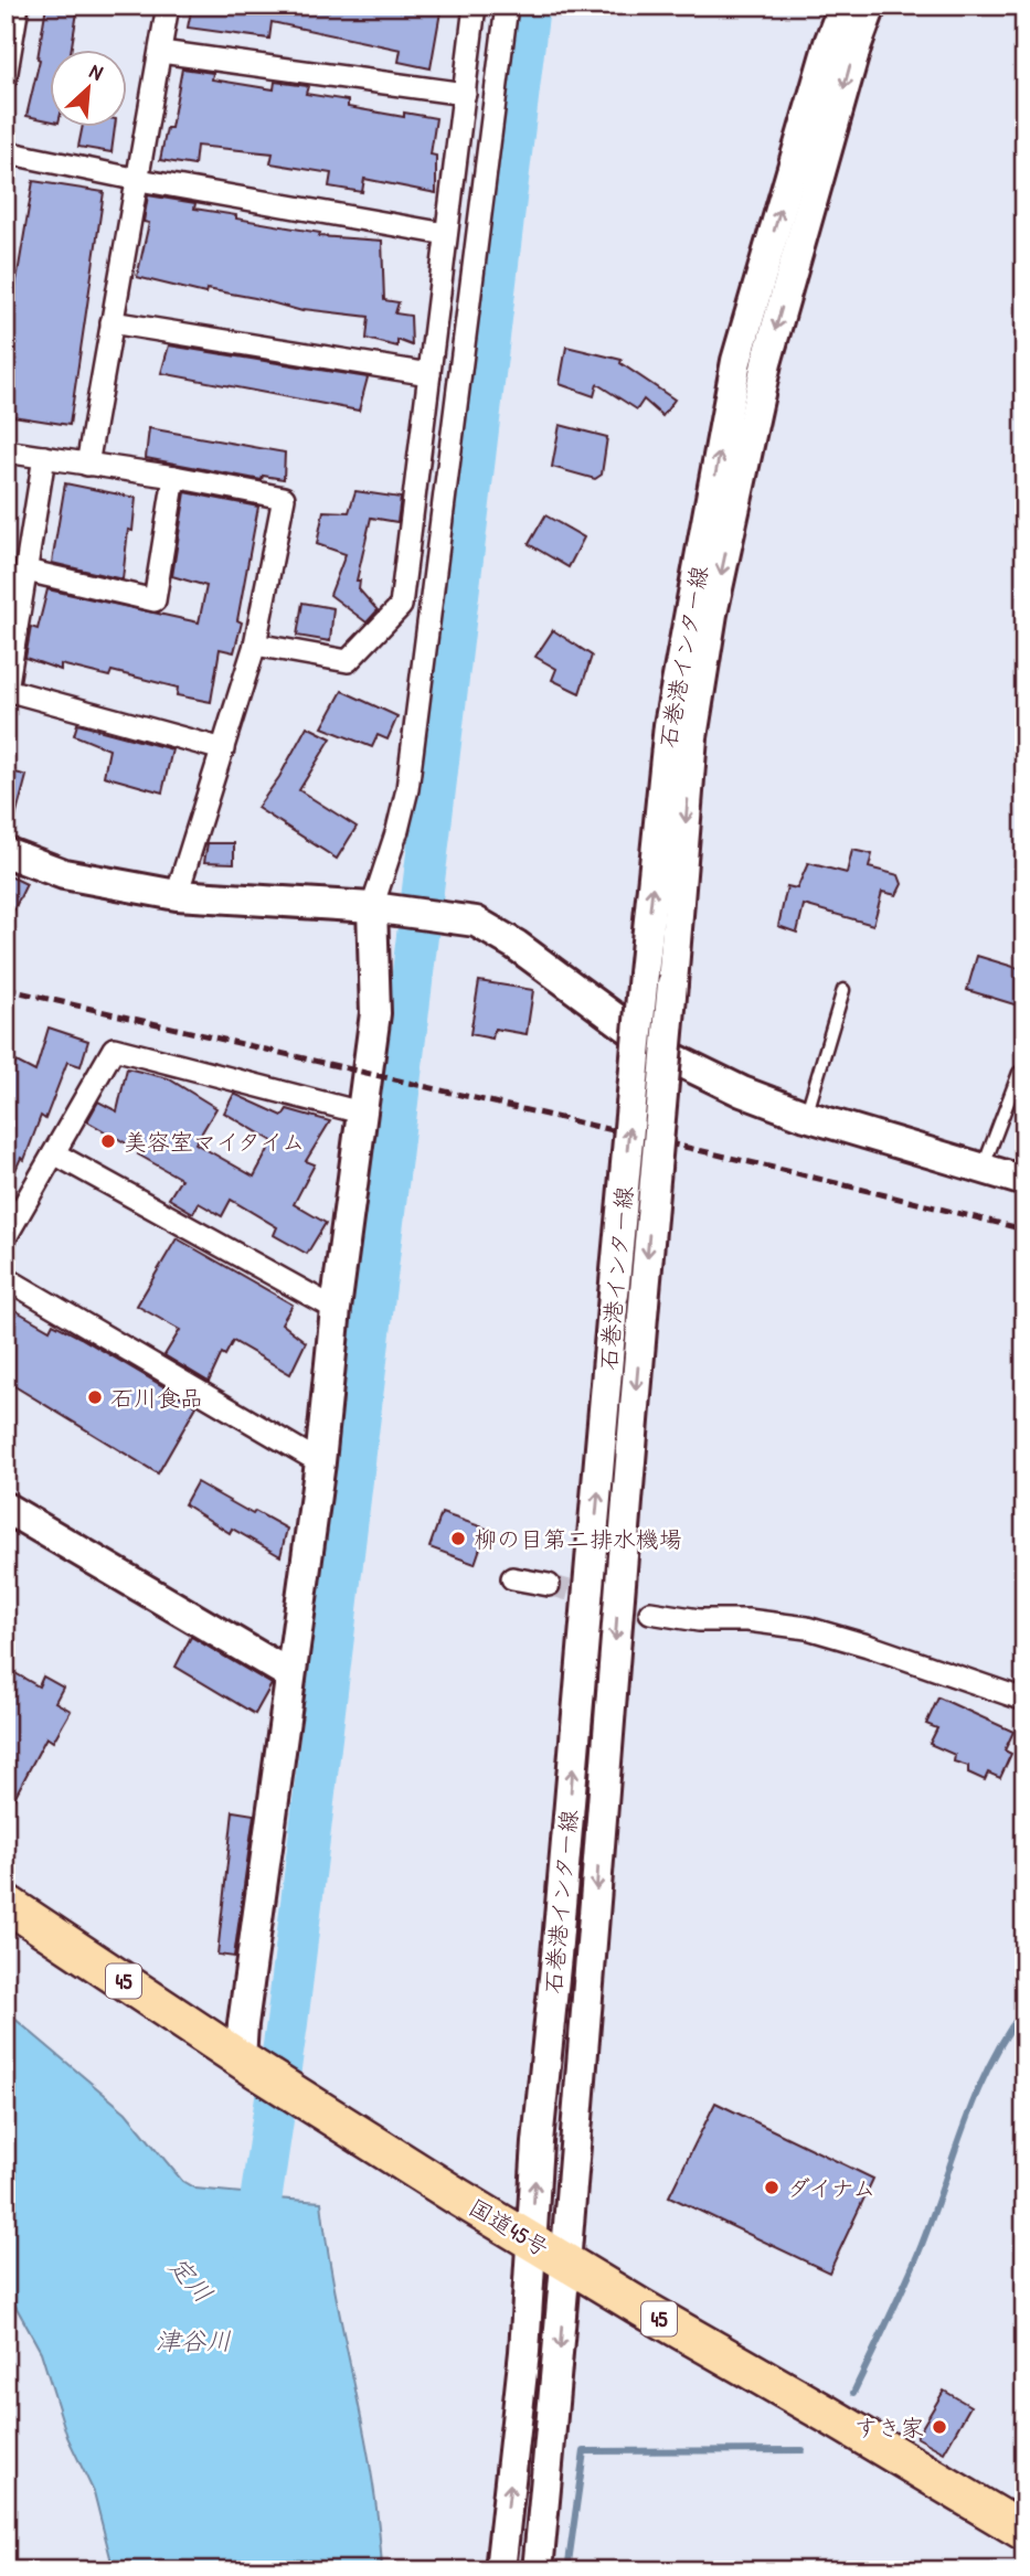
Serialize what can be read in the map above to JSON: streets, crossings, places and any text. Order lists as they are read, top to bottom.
{
  "streets": {
    "highway": ["45", "国道45号"],
    "main road": ["石巻港インター線"]
  },
  "crossings": [
    ["石巻港インター線", "国道45号"]
  ],
  "water": ["定川", "津谷川"],
  "places": [
    "美容室マイタイム",
    "石川食品",
    "柳の目第二排水機場",
    "ダイナム",
    "すき家"
  ],
  "north": "top right"
}
